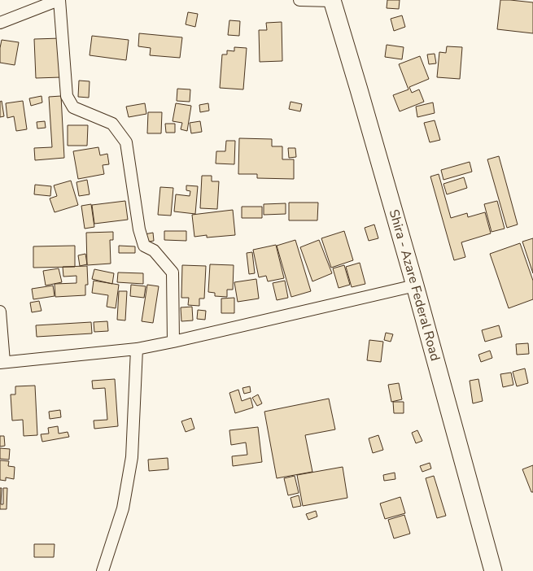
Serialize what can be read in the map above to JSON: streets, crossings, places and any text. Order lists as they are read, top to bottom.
{
  "streets": {
    "main road": ["Shira - Azare Federal Road"]
  }
}
